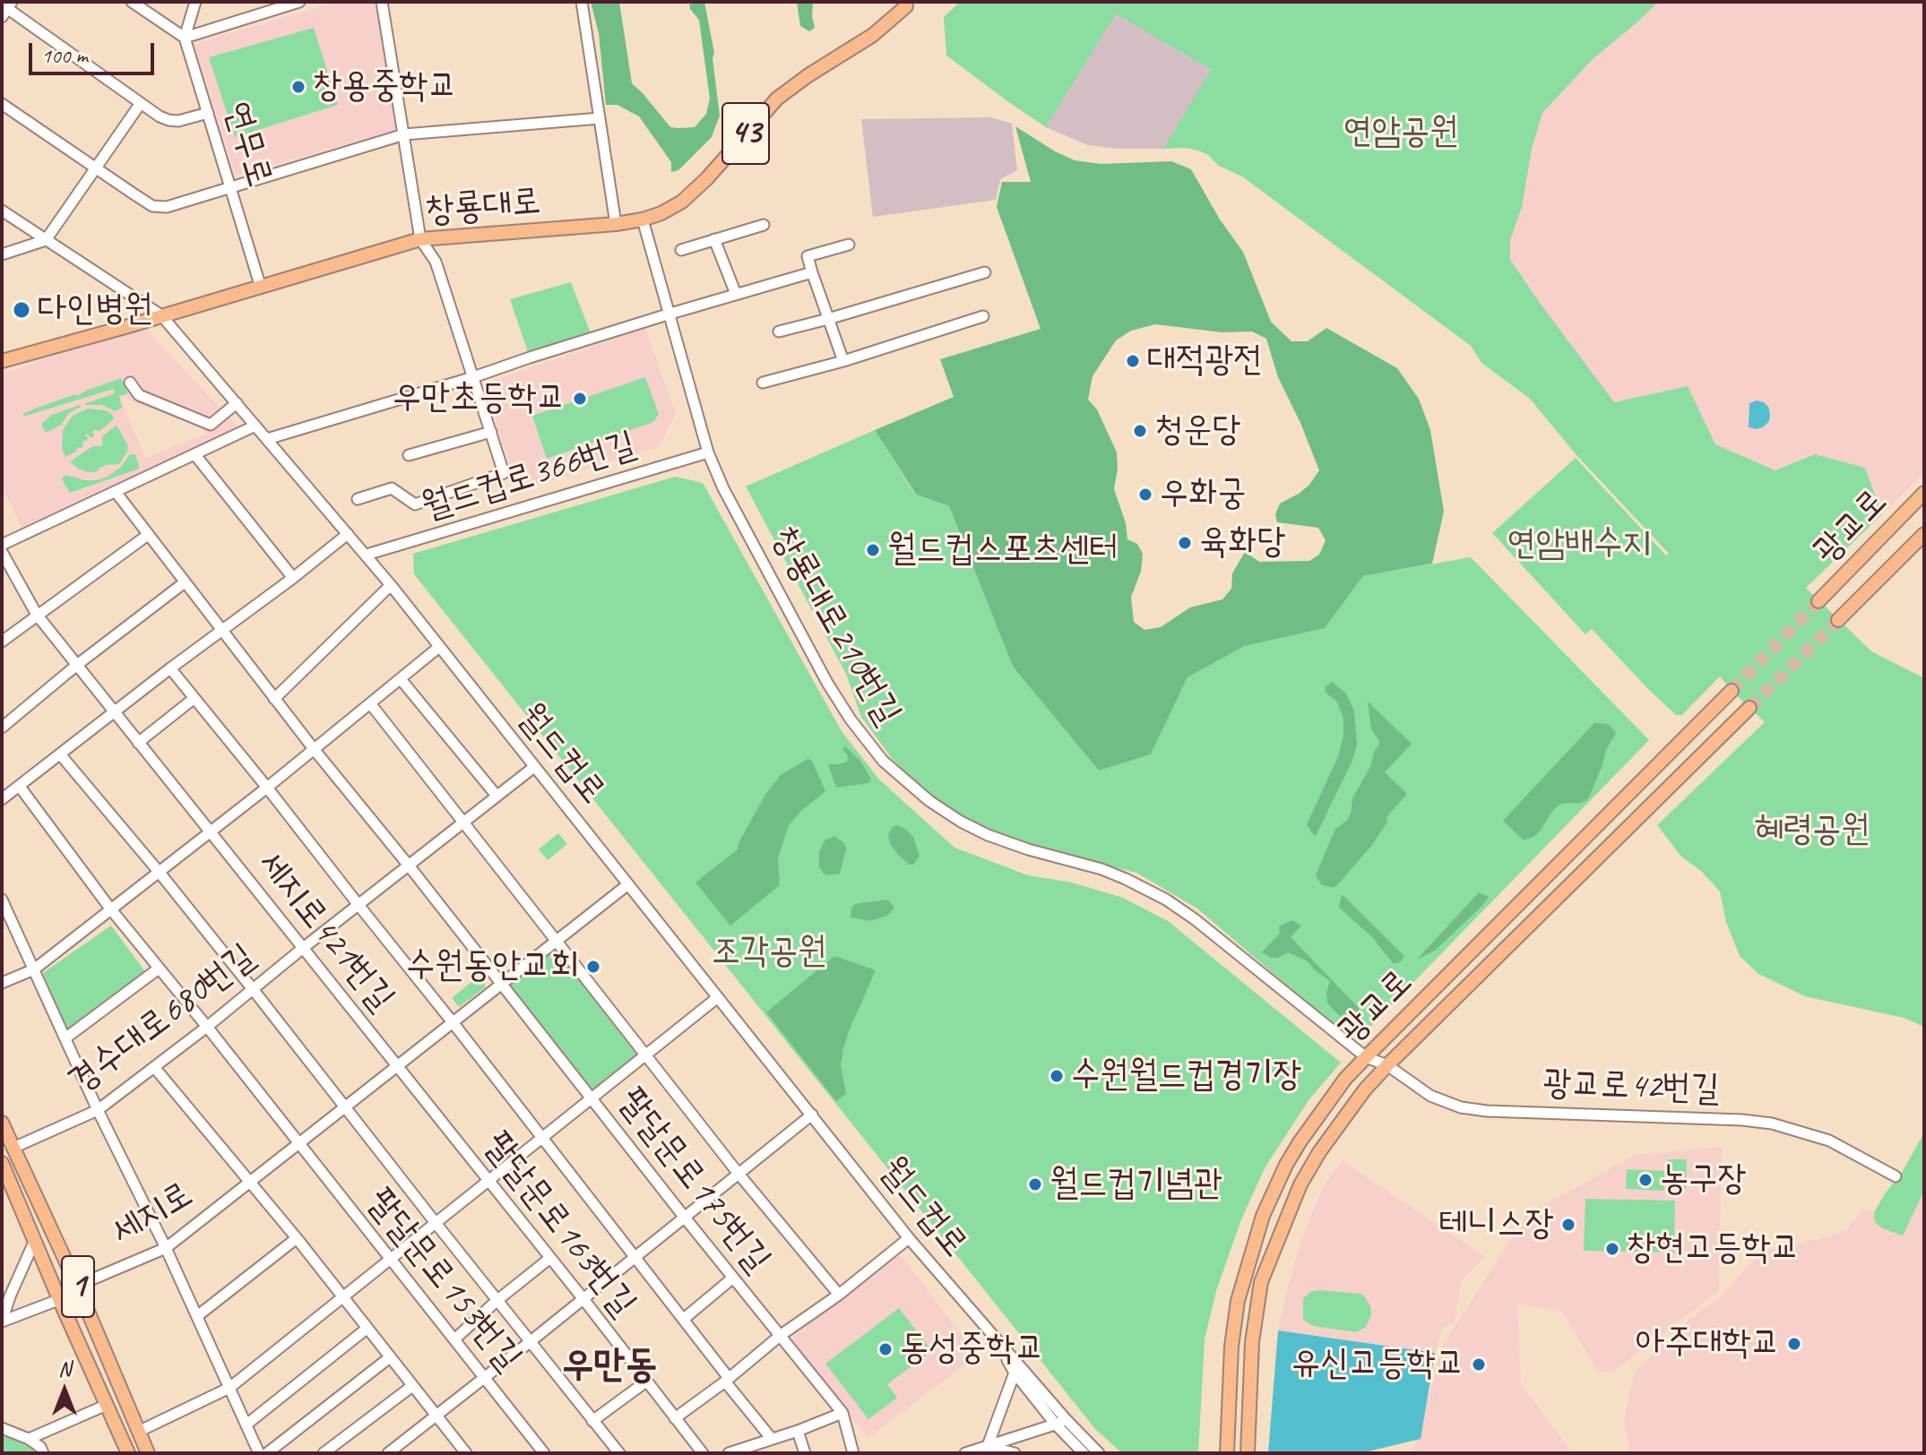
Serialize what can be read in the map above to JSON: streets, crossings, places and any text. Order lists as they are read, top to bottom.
{
  "streets": {
    "main road": [
      "43",
      "창룡대로",
      "광교로",
      "1"
    ],
    "street": [
      "연무로",
      "월드컵로366번길",
      "창룡대로210번길",
      "월드컵로",
      "세지로421번길",
      "경수대로680번길",
      "광교로42번길",
      "팔달문로175번길",
      "세지로",
      "팔달문로163번길",
      "팔달문로153번길"
    ]
  },
  "crossings": [
    ["연무로", "창룡대로"],
    ["창룡대로", "창룡대로210번길"],
    ["창룡대로", "월드컵로"],
    ["월드컵로366번길", "창룡대로210번길"],
    ["월드컵로366번길", "월드컵로"],
    ["광교로", "창룡대로210번길"],
    ["광교로", "광교로42번길"],
    ["창룡대로210번길", "광교로42번길"],
    ["월드컵로", "경수대로680번길"],
    ["월드컵로", "세지로"],
    ["세지로421번길", "경수대로680번길"],
    ["세지로421번길", "세지로"],
    ["세지로421번길", "팔달문로163번길"],
    ["경수대로680번길", "세지로"],
    ["경수대로680번길", "1"],
    ["팔달문로175번길", "세지로"],
    ["세지로", "팔달문로163번길"],
    ["세지로", "팔달문로153번길"],
    ["세지로", "1"]
  ],
  "districts": ["우만동"],
  "parks": [
    "연암공원",
    "연암배수지",
    "혜령공원",
    "조각공원"
  ],
  "places": [
    "창용중학교",
    "다인병원",
    "대적광전",
    "우만초등학교",
    "청운당",
    "우화궁",
    "육화당",
    "월드컵스포츠센터",
    "수원동안교회",
    "수원월드컵경기장",
    "농구장",
    "월드컵기념관",
    "테니스장",
    "창현고등학교",
    "아주대학교",
    "동성중학교",
    "유신고등학교"
  ],
  "scale_bar": "100 m",
  "north": "top"
}
